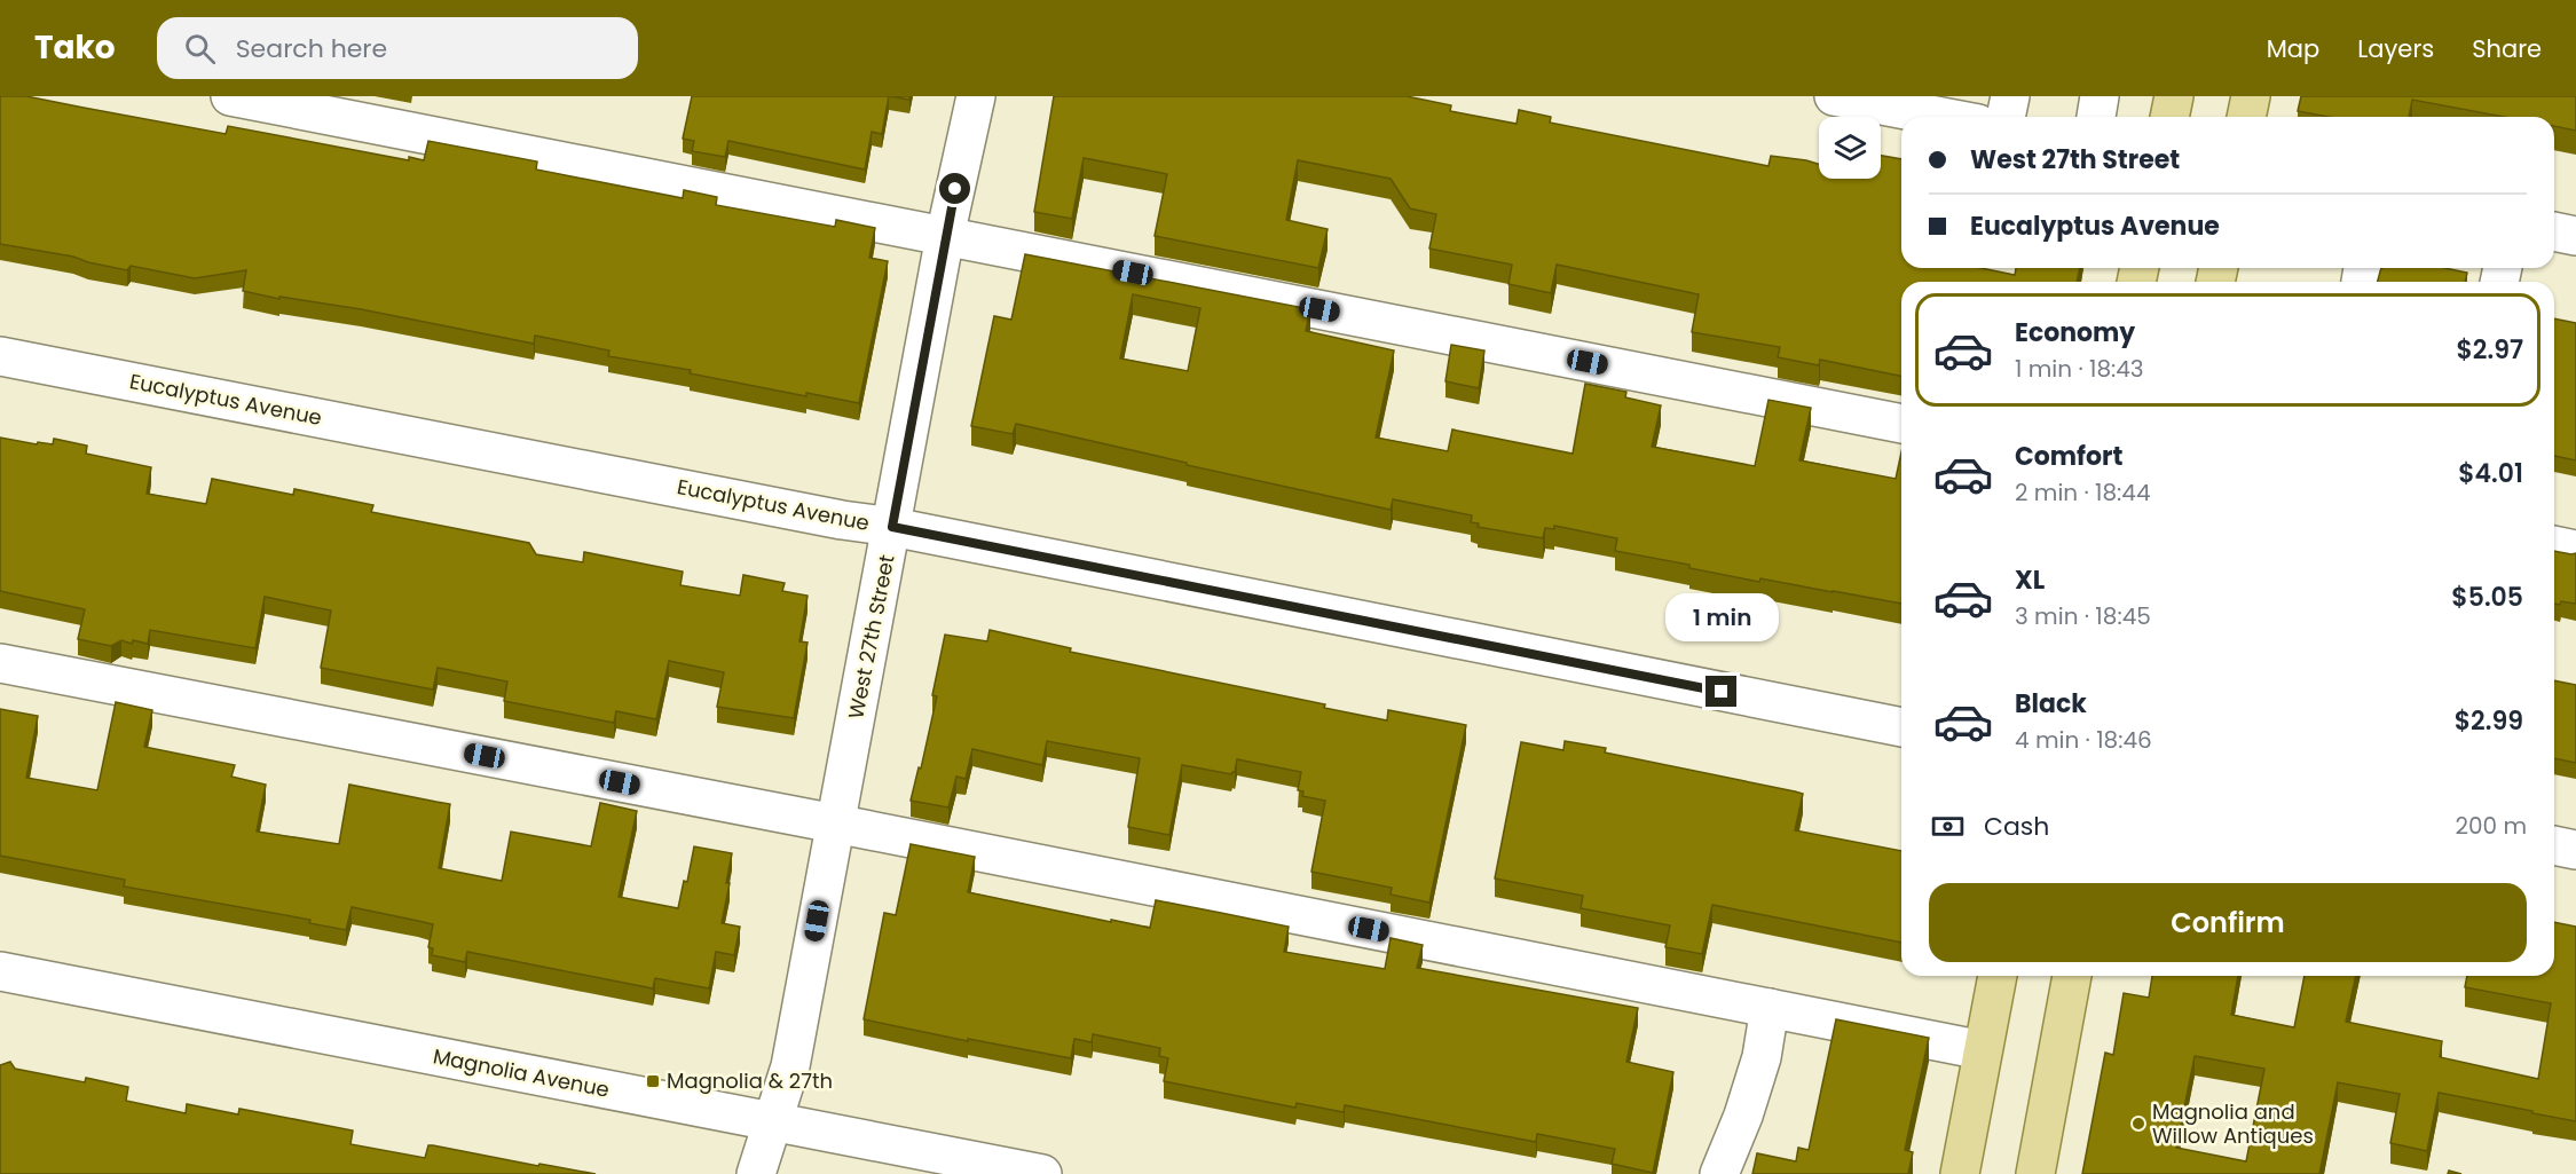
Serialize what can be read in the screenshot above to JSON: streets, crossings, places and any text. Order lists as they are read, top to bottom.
{
  "streets": {
    "street": ["Eucalyptus Avenue", "West 27th Street", "Magnolia Avenue"]
  },
  "crossings": [
    ["Eucalyptus Avenue", "West 27th Street"],
    ["West 27th Street", "Magnolia Avenue"]
  ],
  "places": {
    "transit": ["Magnolia & 27th"],
    "other": ["Magnolia and Willow Antiques"]
  },
  "page": {
    "header": "Tako",
    "search": "Search here",
    "nav": ["Map", "Layers", "Share"],
    "banner": ["West 27th Street", "Eucalyptus Avenue"],
    "list": [
      {
        "name": "Economy",
        "note": "1 min · 18:43",
        "value": "$2.97"
      },
      {
        "name": "Comfort",
        "note": "2 min · 18:44",
        "value": "$4.01"
      },
      {
        "name": "XL",
        "note": "3 min · 18:45",
        "value": "$5.05"
      },
      {
        "name": "Black",
        "note": "4 min · 18:46",
        "value": "$2.99"
      }
    ],
    "bubble": "1 min",
    "pay": ["Cash", "200 m"],
    "buttons": "Confirm"
  }
}
